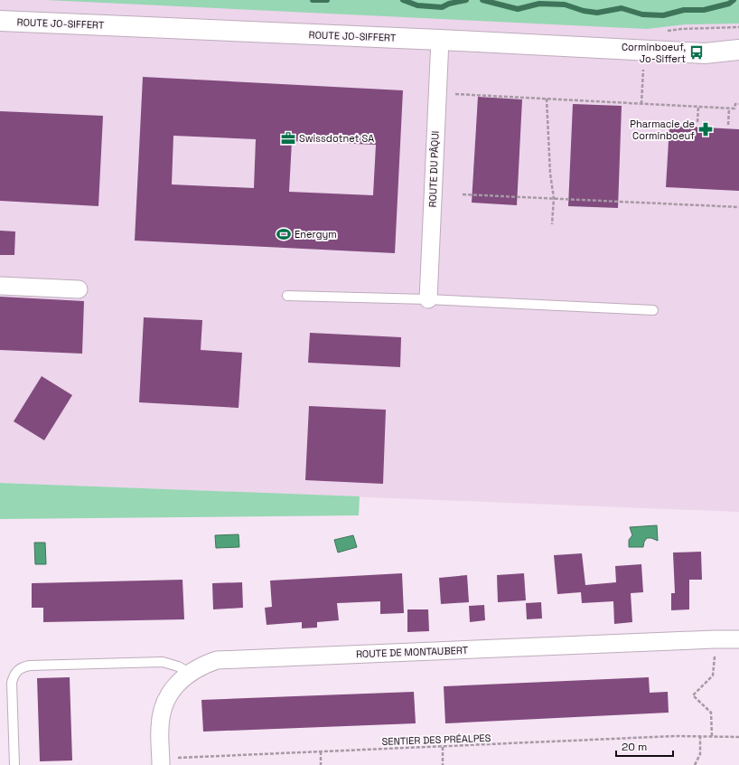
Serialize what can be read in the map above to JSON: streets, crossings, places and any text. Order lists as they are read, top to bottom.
{
  "streets": {
    "street": ["ROUTE JO-SIFFERT", "ROUTE DU PÂQUI", "ROUTE DE MONTAUBERT"],
    "path": ["SENTIER DES PRÉALPES"]
  },
  "crossings": [
    ["ROUTE JO-SIFFERT", "ROUTE DU PÂQUI"],
    ["ROUTE DE MONTAUBERT", "SENTIER DES PRÉALPES"]
  ],
  "places": {
    "bus stop": ["Corminboeuf, Jo-Siffert"],
    "pharmacy": ["Pharmacie de Corminboeuf"],
    "office": ["Swissdotnet SA"],
    "sports": ["Energym"]
  },
  "scale_bar": "20 m"
}
